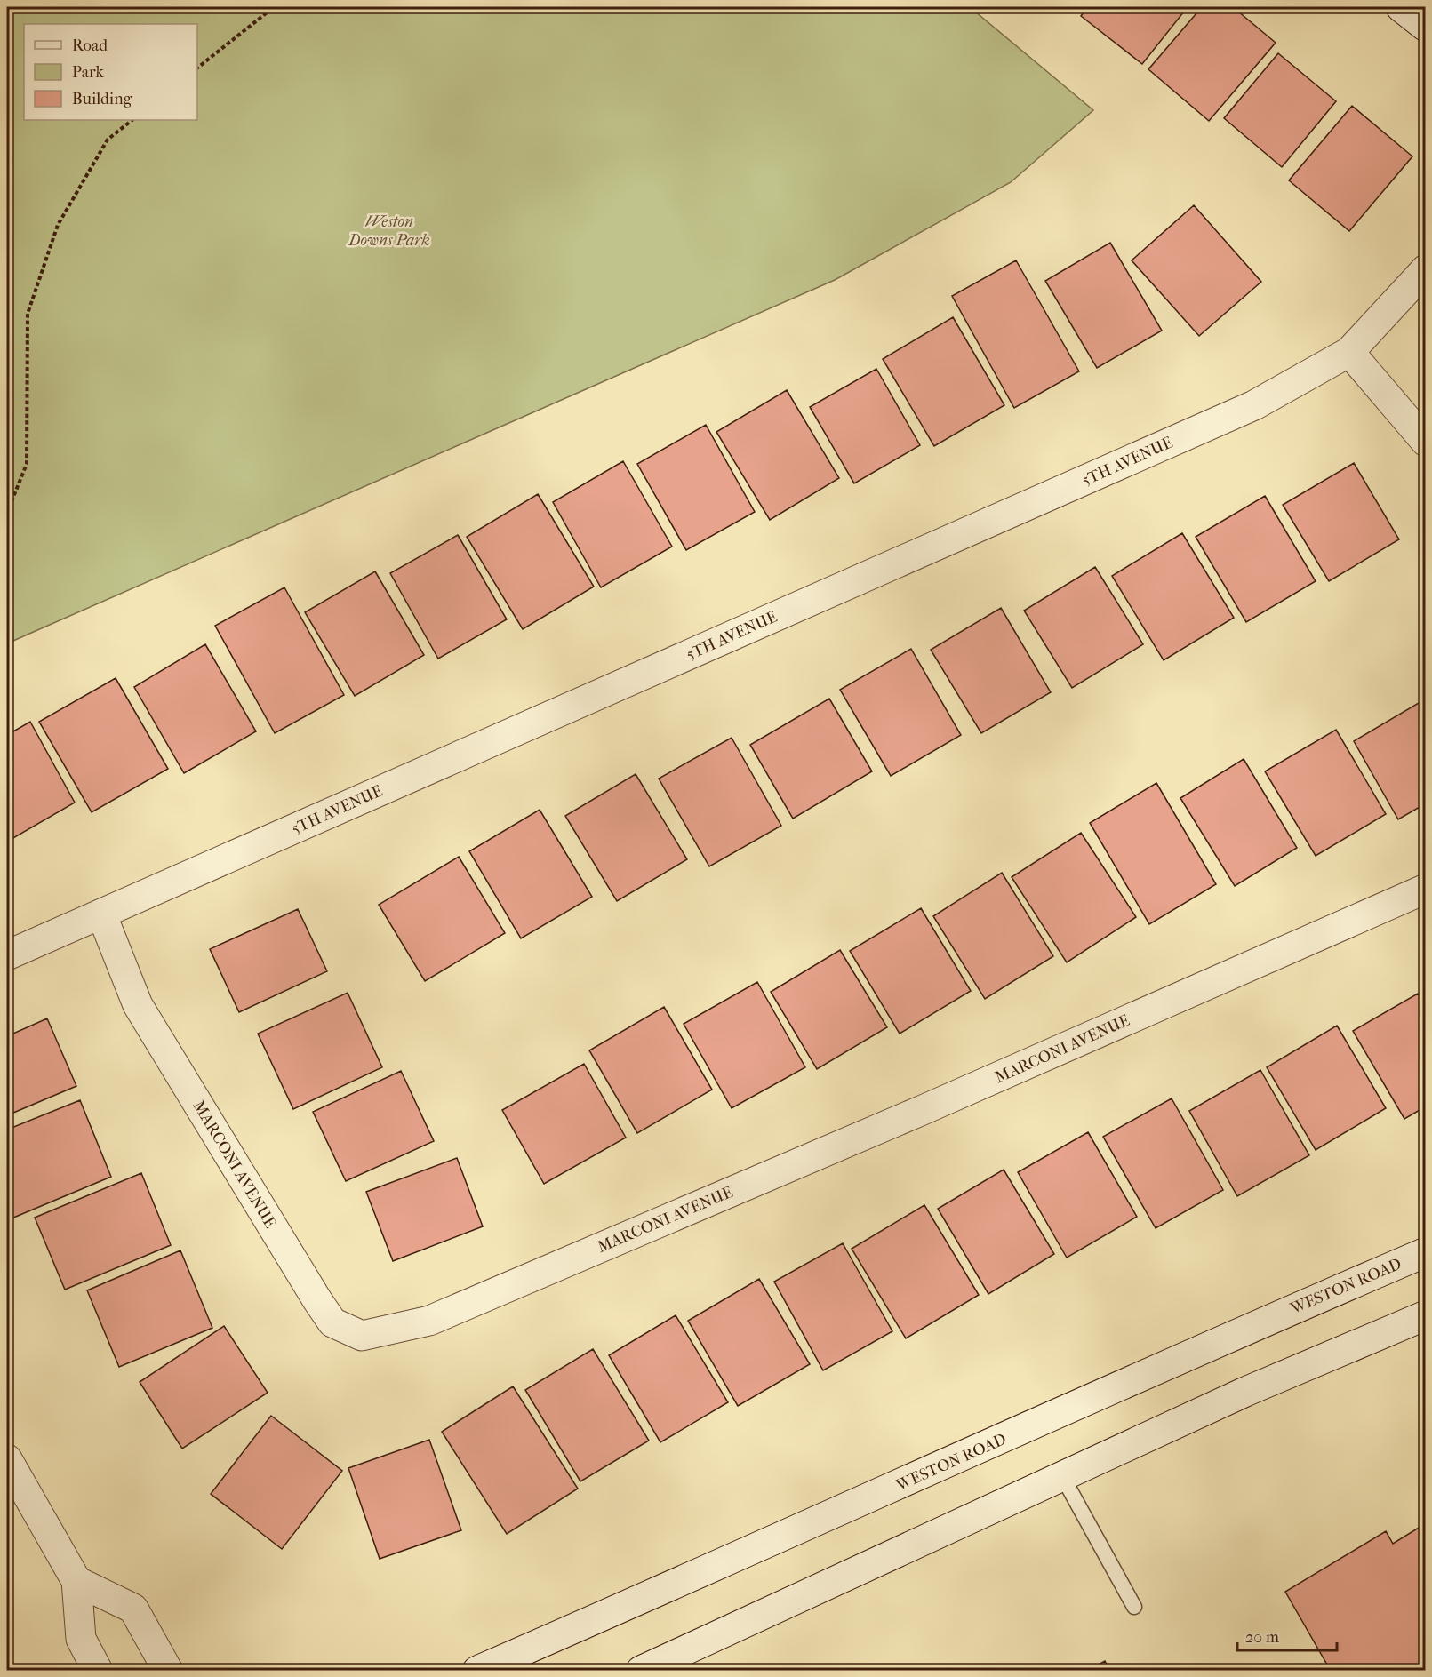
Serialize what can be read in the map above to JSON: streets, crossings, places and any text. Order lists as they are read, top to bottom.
{
  "streets": {
    "street": ["5TH AVENUE", "MARCONI AVENUE", "WESTON ROAD"]
  },
  "crossings": [
    ["5TH AVENUE", "MARCONI AVENUE"]
  ],
  "parks": ["Weston Downs Park"],
  "legend": ["Road", "Park", "Building"],
  "scale_bar": "20 m"
}
